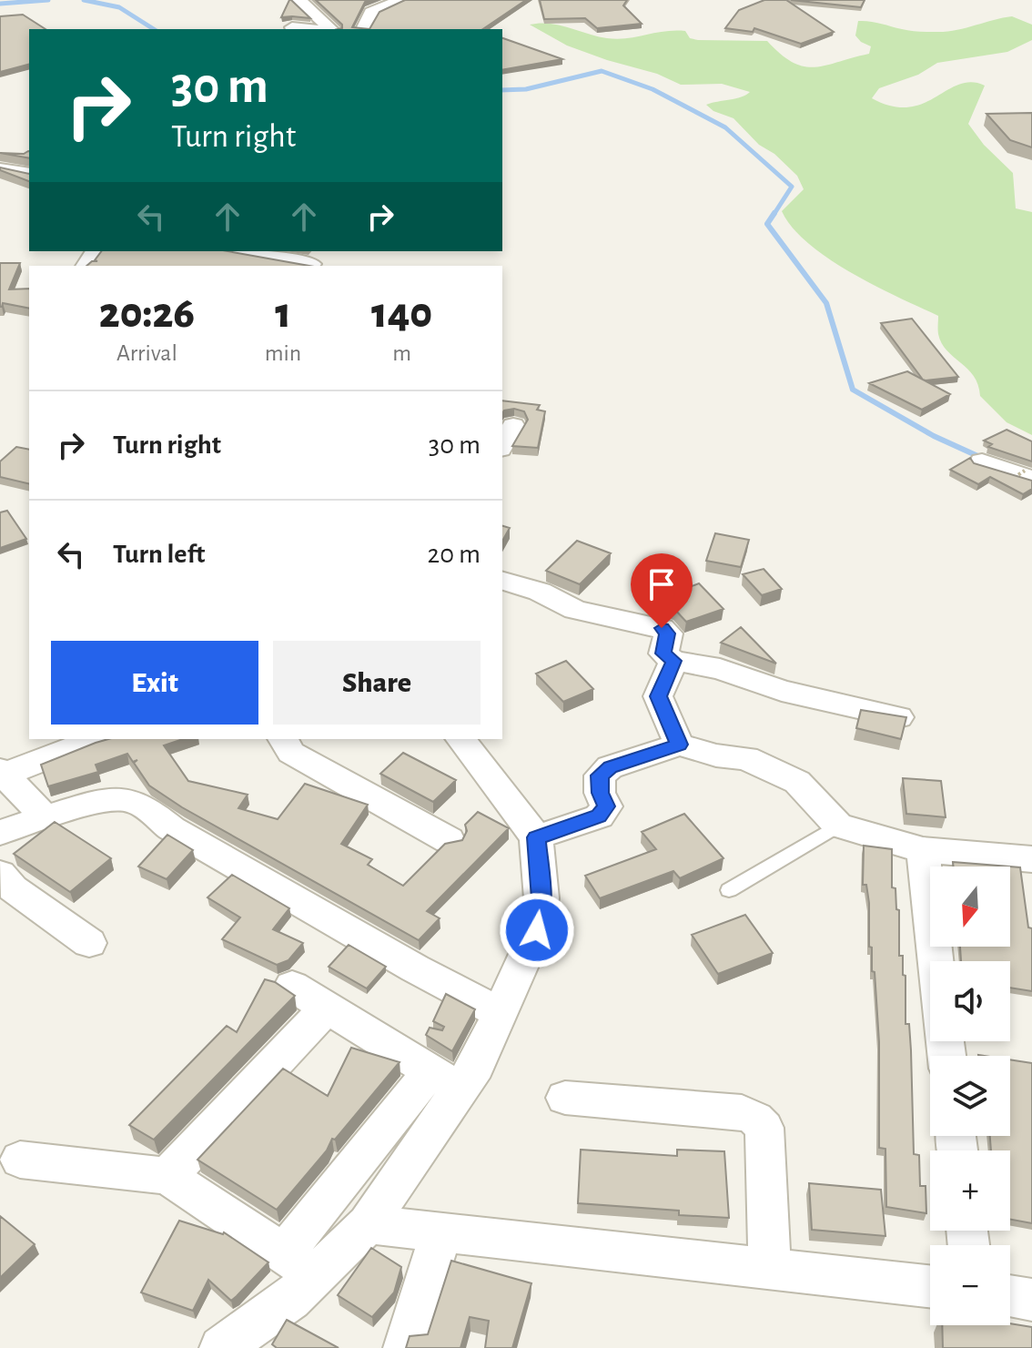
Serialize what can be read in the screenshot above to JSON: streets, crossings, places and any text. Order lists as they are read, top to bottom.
{
  "north": "bottom",
  "page": {
    "turn": ["30 m", "Turn right"],
    "eta": [
      "20:26",
      "Arrival",
      "1",
      "min",
      "140",
      "m"
    ],
    "list": [
      {
        "name": "Turn right",
        "value": "30 m"
      },
      {
        "name": "Turn left",
        "value": "20 m"
      }
    ],
    "buttons": ["Exit", "Share"],
    "map_buttons": ["+", "−"]
  }
}
